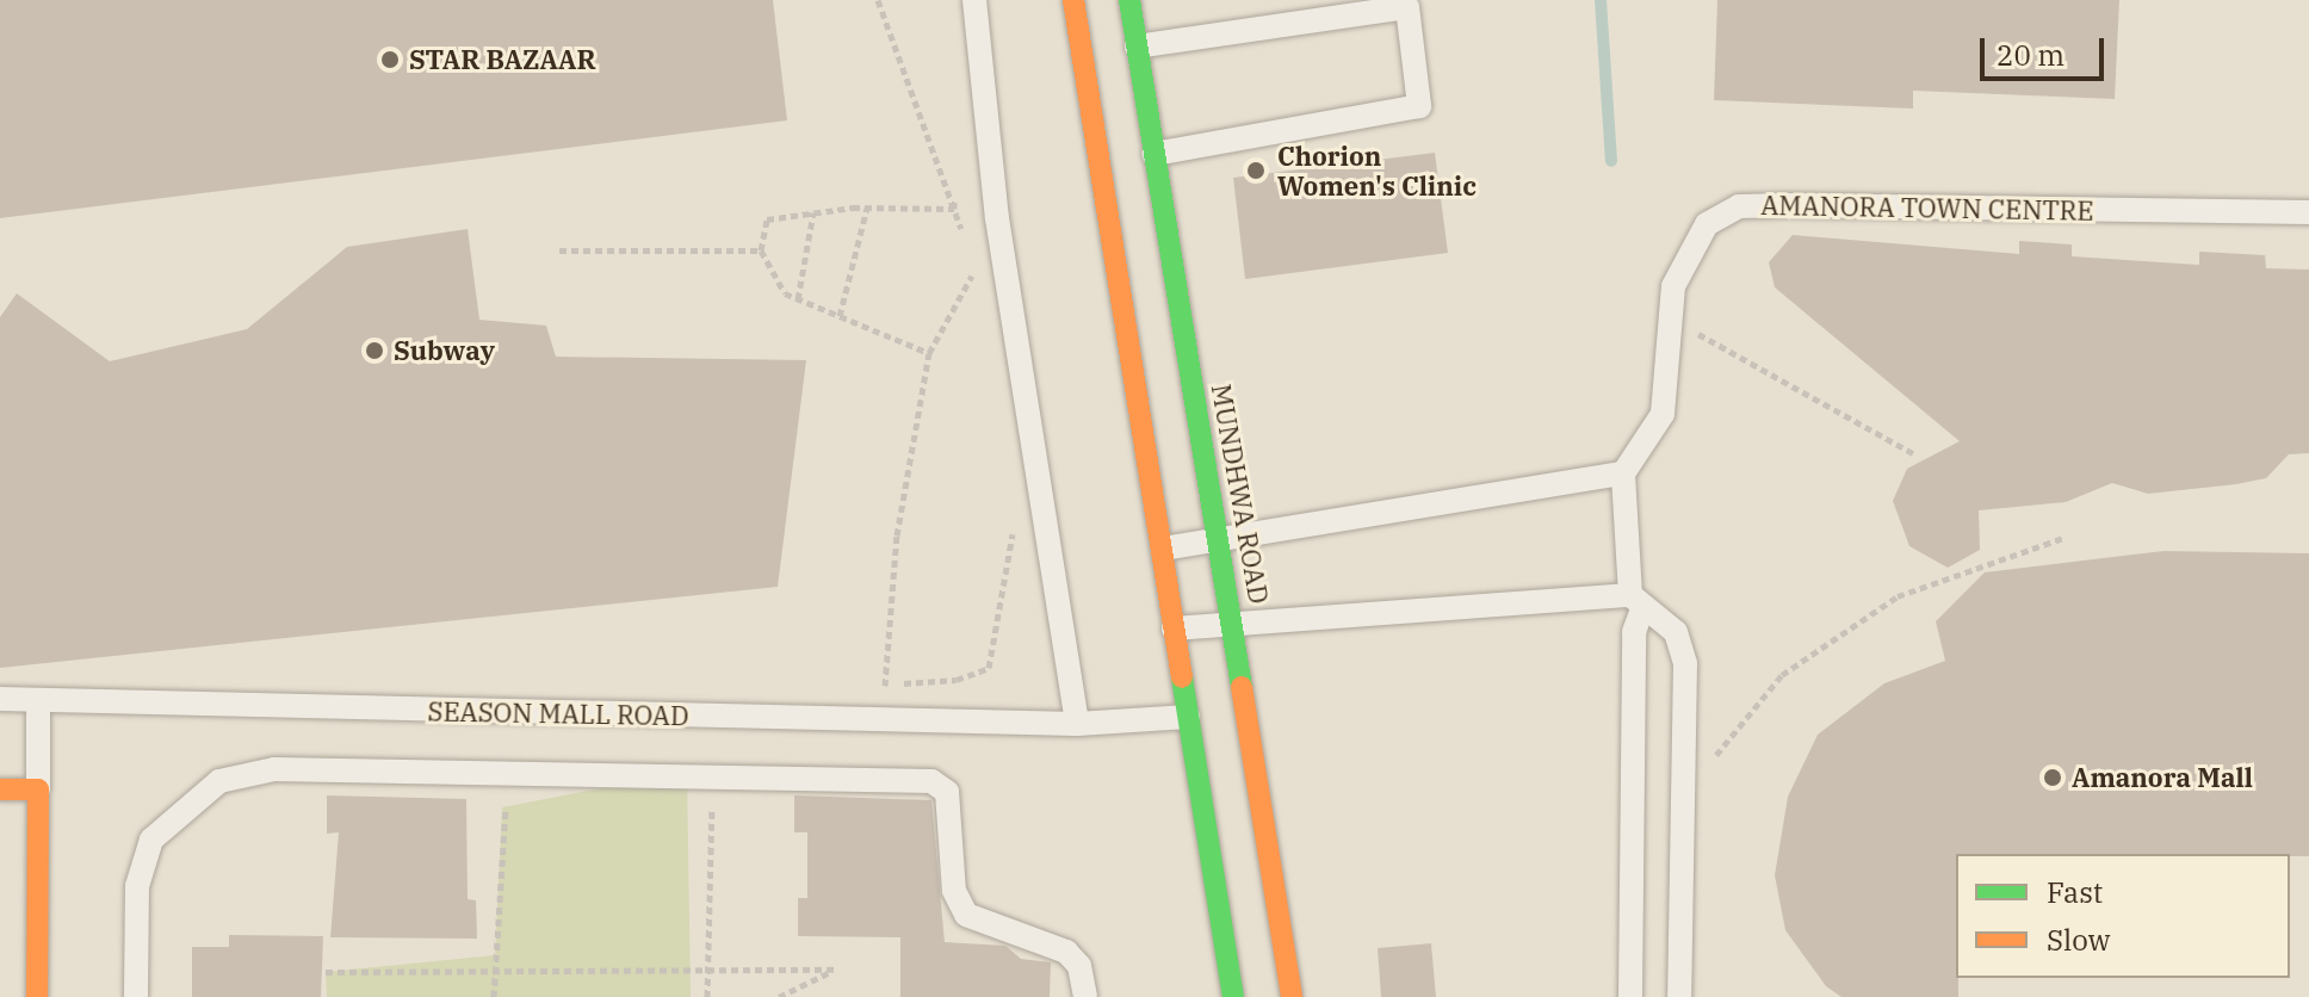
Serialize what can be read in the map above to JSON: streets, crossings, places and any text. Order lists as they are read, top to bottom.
{
  "streets": {
    "main road": ["MUNDHWA ROAD"],
    "lane": ["AMANORA TOWN CENTRE", "SEASON MALL ROAD"]
  },
  "places": [
    "STAR BAZAAR",
    "Chorion Women's Clinic",
    "Subway",
    "Amanora Mall"
  ],
  "legend": ["Fast", "Slow"],
  "scale_bar": "20 m"
}
